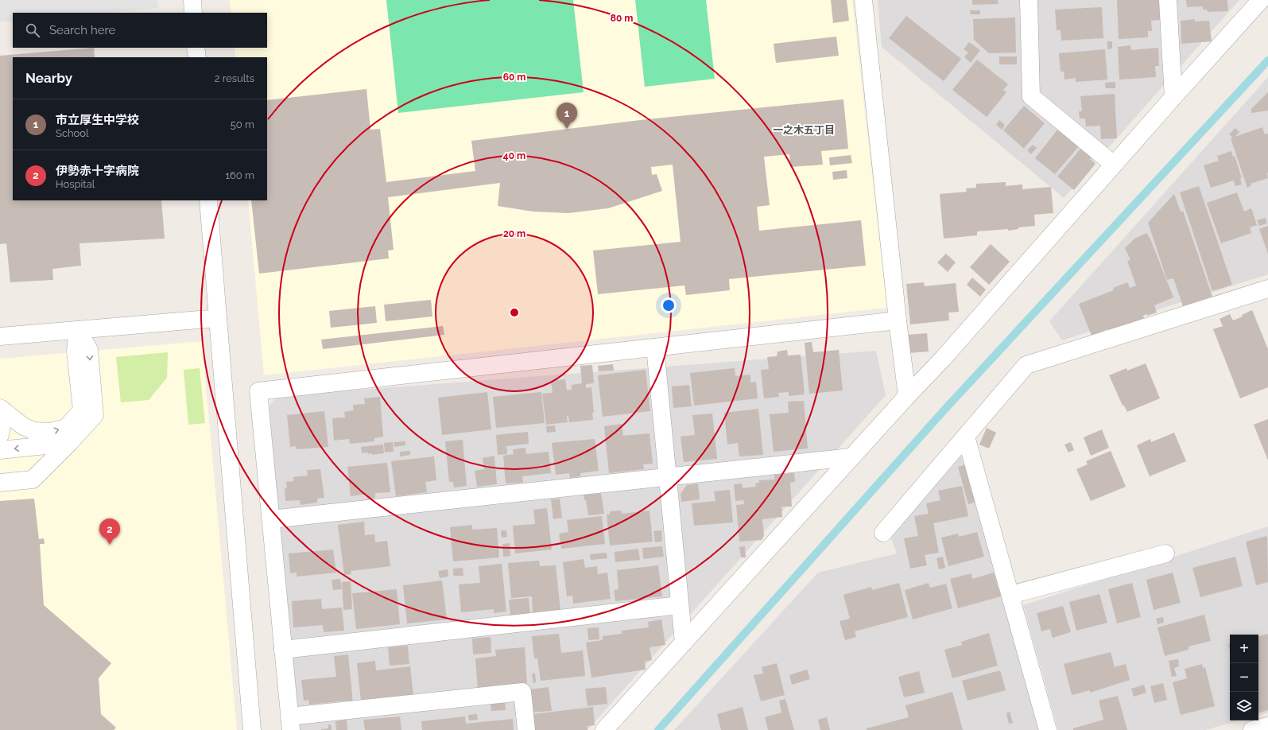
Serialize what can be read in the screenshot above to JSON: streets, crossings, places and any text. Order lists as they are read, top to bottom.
{
  "districts": ["一之木五丁目"],
  "page": {
    "search": "Search here",
    "heading": ["Nearby", "2 results"],
    "list": [
      {
        "mark": "1",
        "name": "市立厚生中学校",
        "note": "School",
        "value": "50 m"
      },
      {
        "mark": "2",
        "name": "伊勢赤十字病院",
        "note": "Hospital",
        "value": "160 m"
      }
    ],
    "pins": ["1", "2"],
    "map_buttons": ["+", "−"]
  },
  "rings": [
    "80 m",
    "60 m",
    "40 m",
    "20 m"
  ]
}
